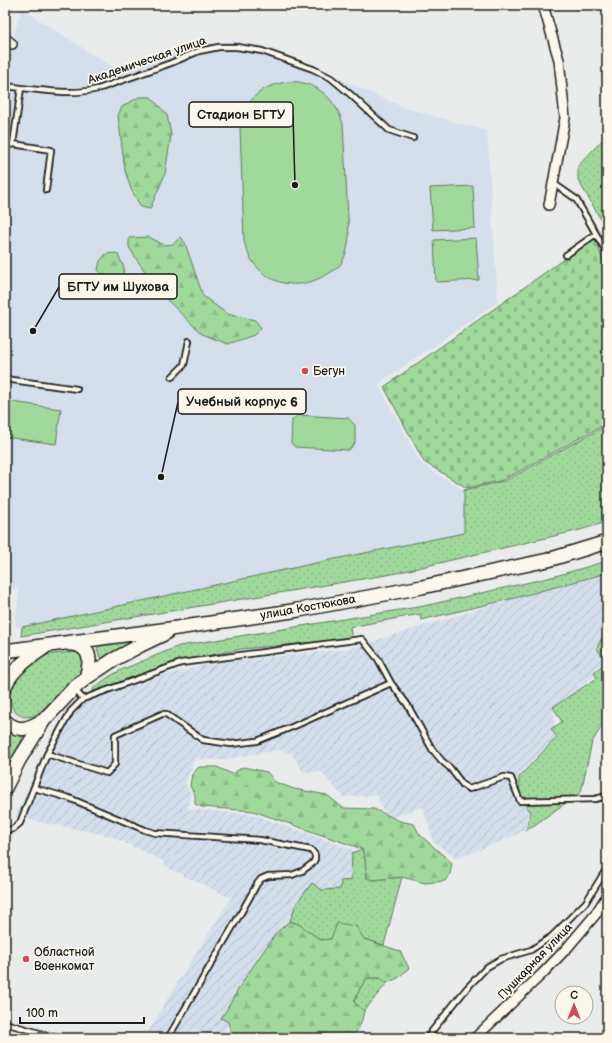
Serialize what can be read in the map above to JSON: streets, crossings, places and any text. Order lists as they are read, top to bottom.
{
  "streets": {
    "main road": ["улица Костюкова"],
    "street": ["Пушкарная улица"],
    "lane": ["Академическая улица"]
  },
  "places": [
    "Стадион БГТУ",
    "БГТУ им Шухова",
    "Бегун",
    "Учебный корпус 6",
    "Областной Военкомат"
  ],
  "scale_bar": "100 m",
  "north": "top"
}
